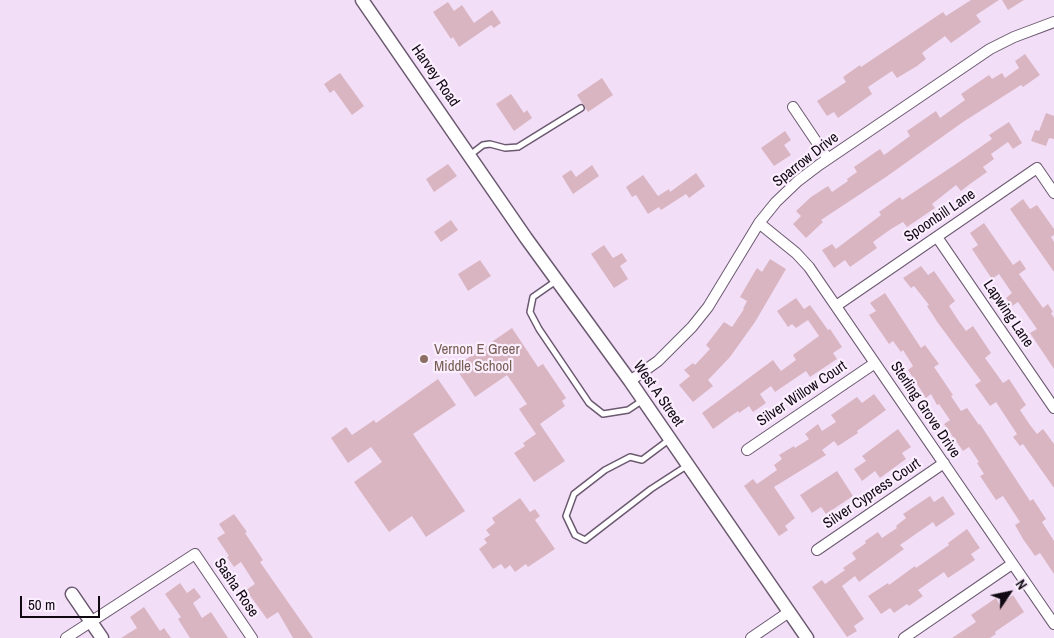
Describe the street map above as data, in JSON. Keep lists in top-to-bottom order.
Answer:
{
  "streets": {
    "street": [
      "Harvey Road",
      "Sparrow Drive",
      "Spoonbill Lane",
      "Lapwing Lane",
      "West A Street",
      "Silver Willow Court",
      "Sterling Grove Drive",
      "Silver Cypress Court",
      "Sasha Rose"
    ]
  },
  "crossings": [
    ["Harvey Road", "West A Street"],
    ["Sparrow Drive", "West A Street"],
    ["Sparrow Drive", "Sterling Grove Drive"],
    ["Spoonbill Lane", "Lapwing Lane"],
    ["Spoonbill Lane", "Sterling Grove Drive"],
    ["Silver Willow Court", "Sterling Grove Drive"],
    ["Sterling Grove Drive", "Silver Cypress Court"]
  ],
  "places": ["Vernon E Greer Middle School"],
  "scale_bar": "50 m",
  "north": "top right"
}
